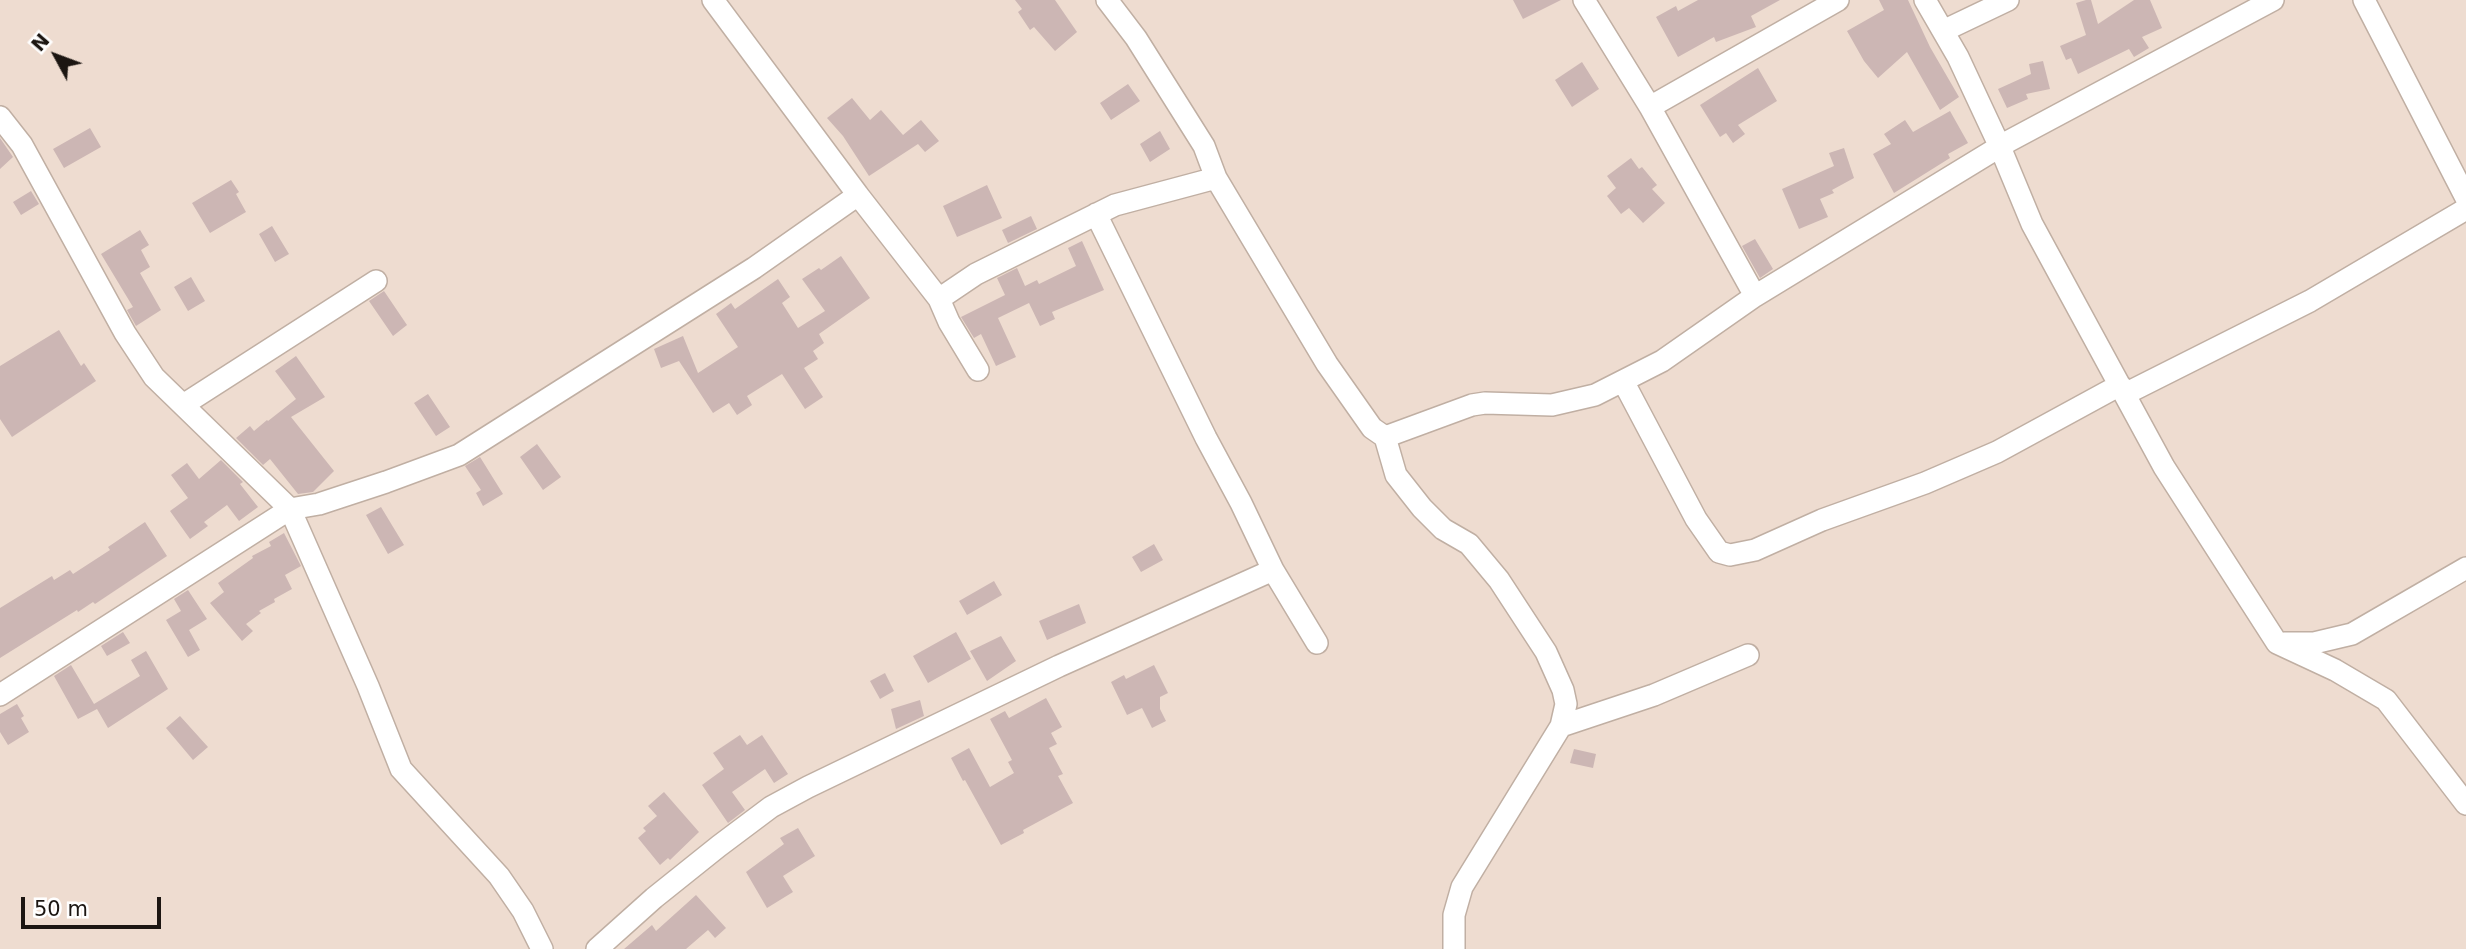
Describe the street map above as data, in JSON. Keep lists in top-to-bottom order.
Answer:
{
  "scale_bar": "50 m",
  "north": "top left"
}
